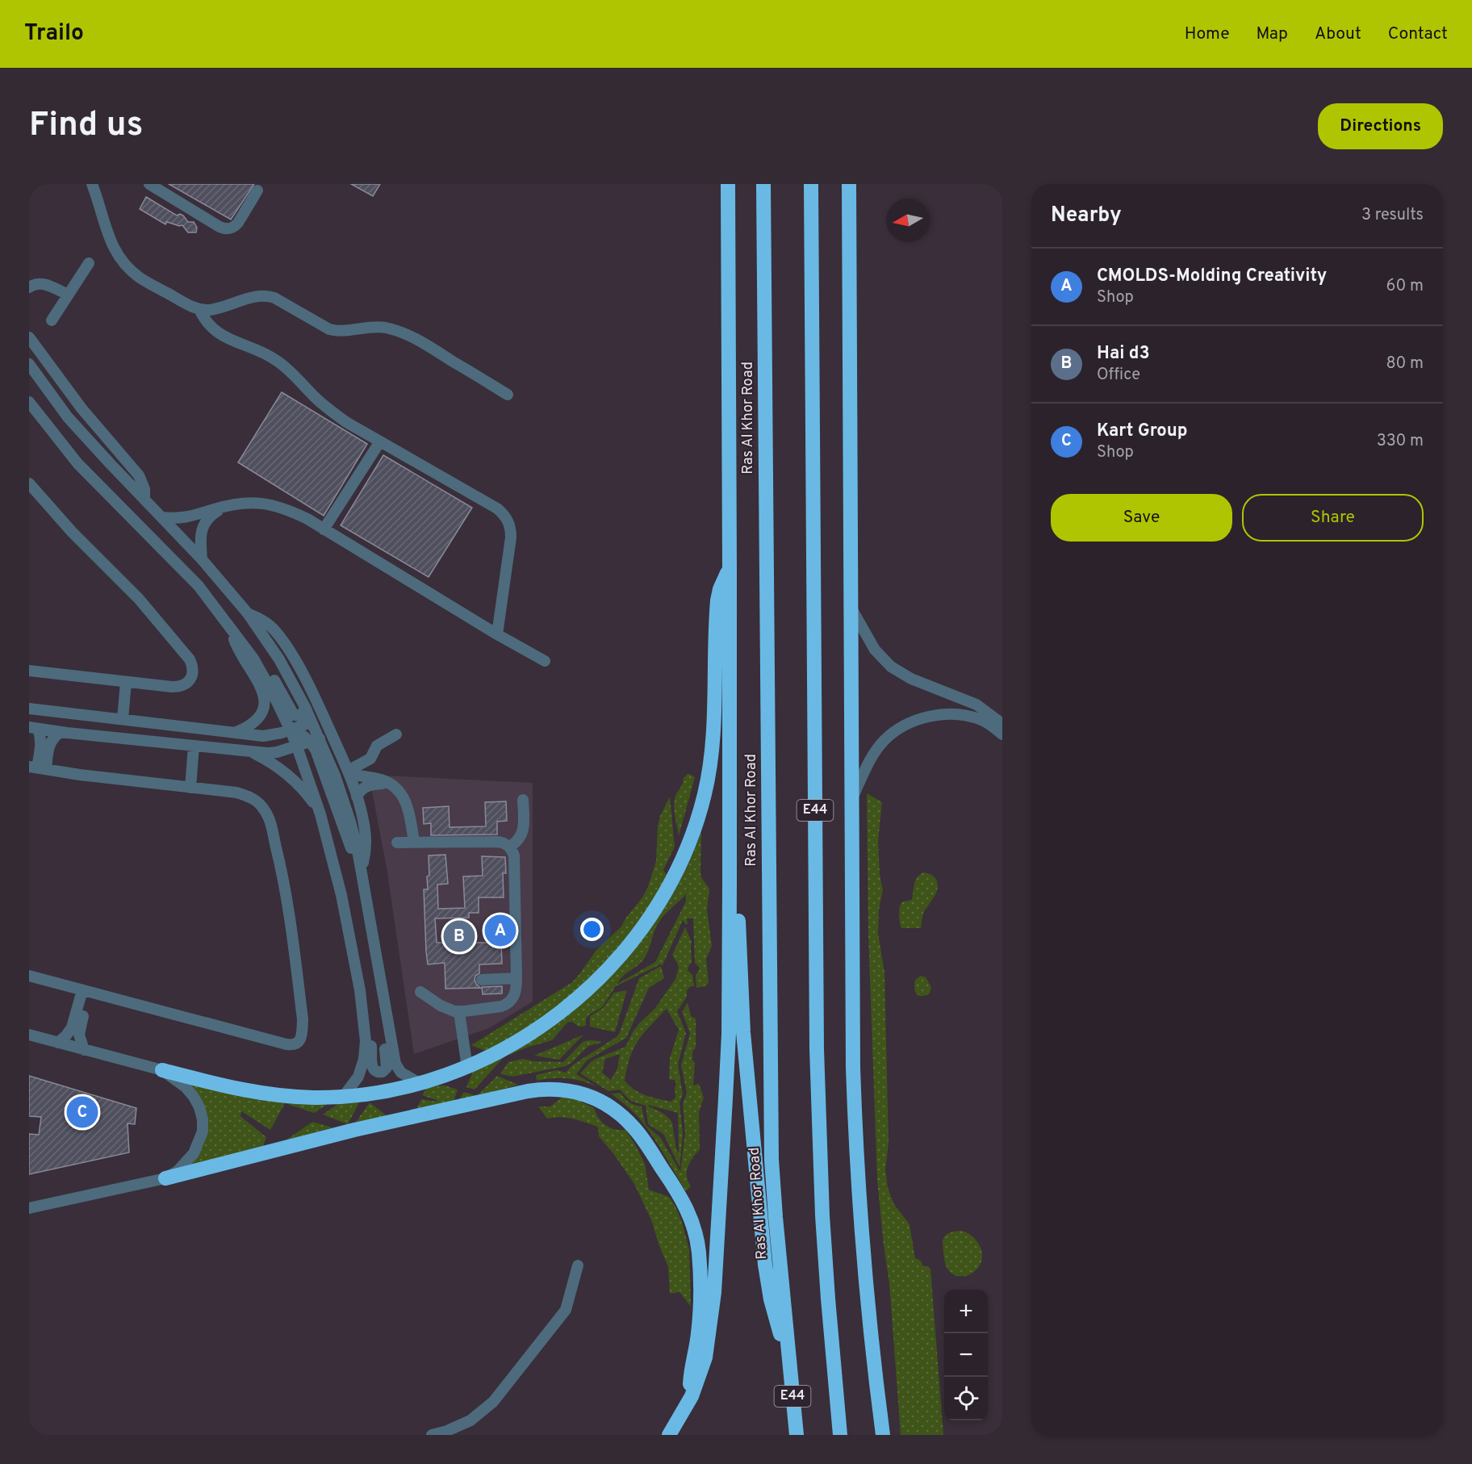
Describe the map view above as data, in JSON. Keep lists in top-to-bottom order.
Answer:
{
  "streets": {
    "highway": ["Ras Al Khor Road", "E44"]
  },
  "north": "left",
  "page": {
    "header": "Trailo",
    "nav": [
      "Home",
      "Map",
      "About",
      "Contact"
    ],
    "buttons": [
      "Directions",
      ["Save", "Share"]
    ],
    "title": "Find us",
    "heading": ["Nearby", "3 results"],
    "list": [
      {
        "mark": "A",
        "name": "CMOLDS-Molding Creativity",
        "note": "Shop",
        "value": "60 m"
      },
      {
        "mark": "B",
        "name": "Hai d3",
        "note": "Office",
        "value": "80 m"
      },
      {
        "mark": "C",
        "name": "Kart Group",
        "note": "Shop",
        "value": "330 m"
      }
    ],
    "pins": ["A", "B", "C"],
    "map_buttons": ["+", "−"]
  }
}
